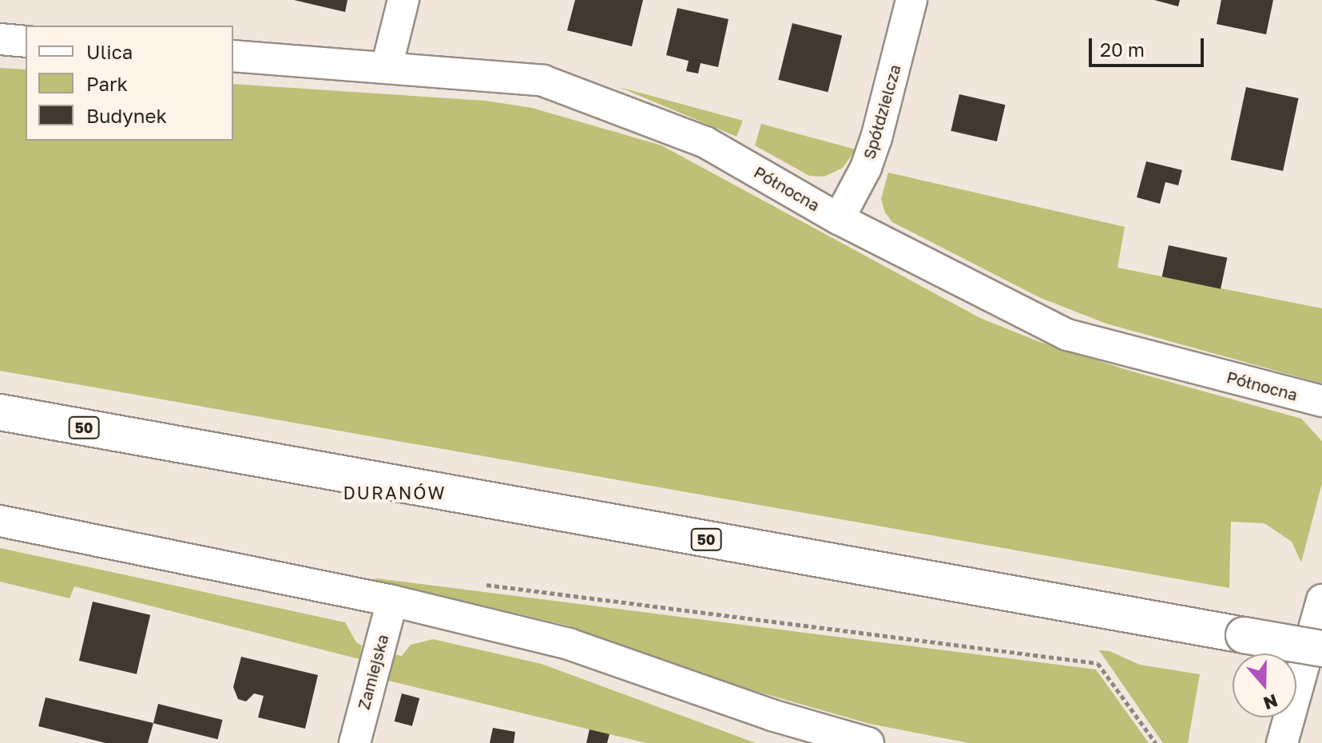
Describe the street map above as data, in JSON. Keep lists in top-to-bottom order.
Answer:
{
  "streets": {
    "main road": ["50"],
    "street": ["Spółdzielcza", "Północna", "Zamiejska"]
  },
  "crossings": [
    ["Spółdzielcza", "Północna"]
  ],
  "districts": ["DURANÓW"],
  "legend": ["Ulica", "Park", "Budynek"],
  "scale_bar": "20 m",
  "north": "bottom"
}
